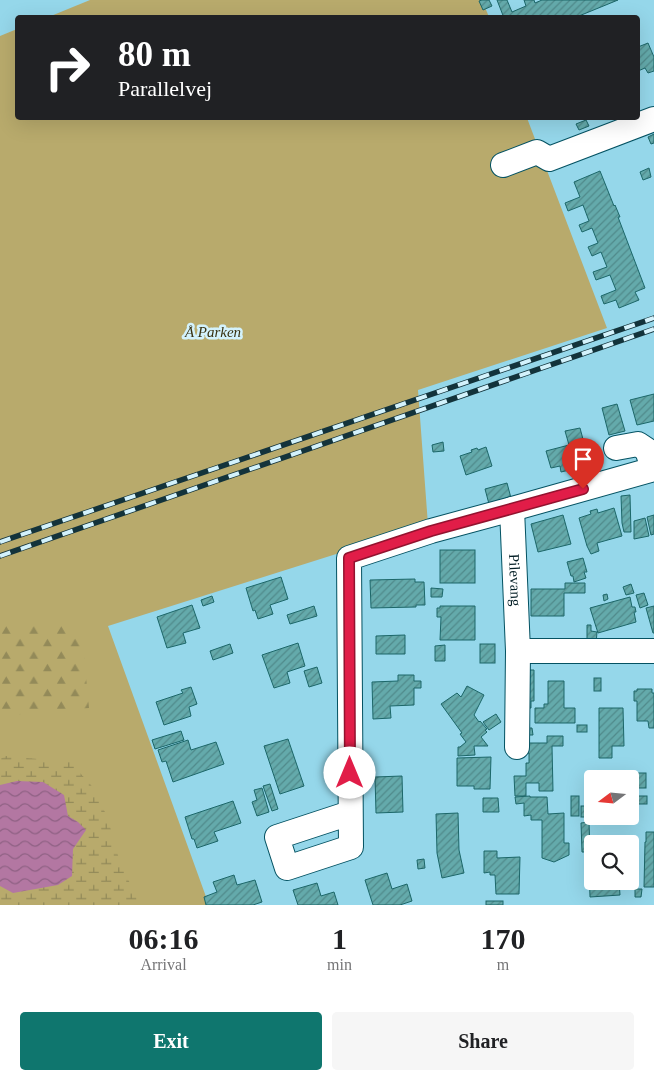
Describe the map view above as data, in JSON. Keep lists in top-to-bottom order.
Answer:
{
  "streets": {
    "street": ["Pilevang"]
  },
  "parks": ["Å Parken"],
  "north": "left",
  "page": {
    "turn": ["80 m", "Parallelvej"],
    "eta": [
      "06:16",
      "Arrival",
      "1",
      "min",
      "170",
      "m"
    ],
    "buttons": ["Exit", "Share"]
  }
}
